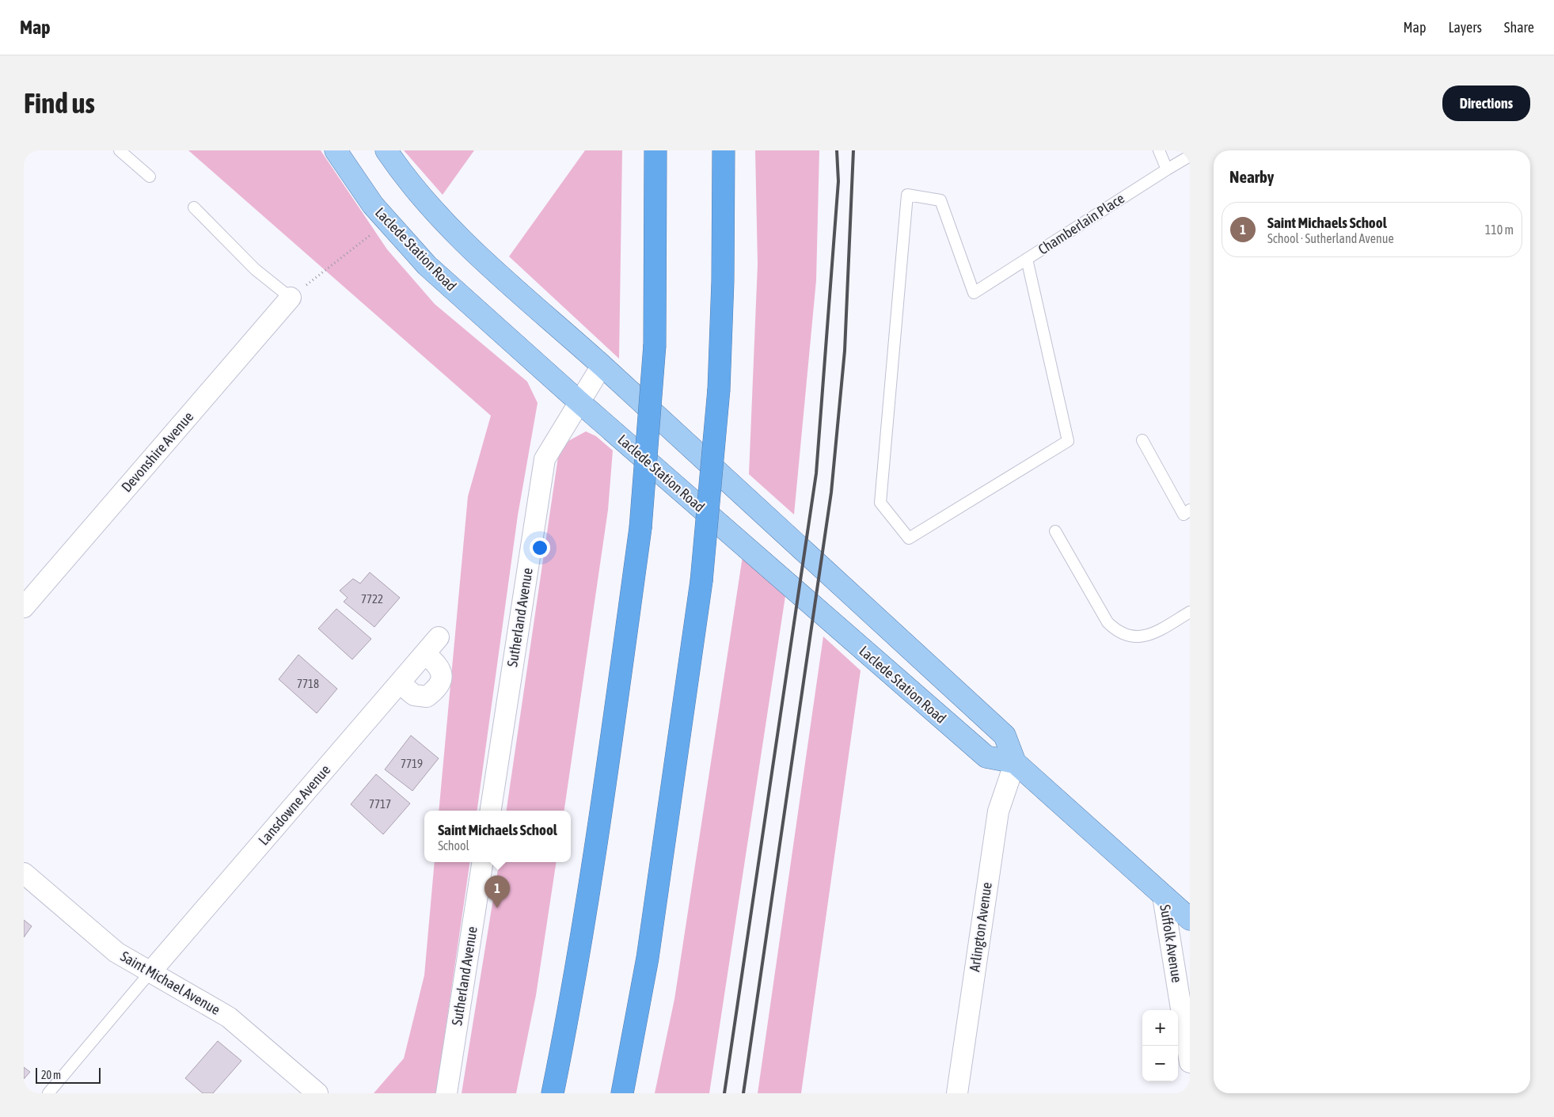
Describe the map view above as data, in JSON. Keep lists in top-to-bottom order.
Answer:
{
  "streets": {
    "main road": ["Laclede Station Road"],
    "street": [
      "Devonshire Avenue",
      "Sutherland Avenue",
      "Lansdowne Avenue",
      "Arlington Avenue",
      "Suffolk Avenue",
      "Saint Michael Avenue"
    ],
    "lane": ["Chamberlain Place"]
  },
  "crossings": [
    ["Laclede Station Road", "Sutherland Avenue"],
    ["Laclede Station Road", "Arlington Avenue"],
    ["Lansdowne Avenue", "Saint Michael Avenue"]
  ],
  "house_numbers": [
    "7722",
    "7718",
    "7719",
    "7717"
  ],
  "scale_bar": "20 m",
  "page": {
    "header": "Map",
    "nav": ["Map", "Layers", "Share"],
    "buttons": "Directions",
    "title": "Find us",
    "heading": "Nearby",
    "list": [
      {
        "mark": "1",
        "name": "Saint Michaels School",
        "note": "School · Sutherland Avenue",
        "value": "110 m"
      }
    ],
    "popup": ["Saint Michaels School", "School"],
    "pins": "1",
    "map_buttons": ["+", "−"],
    "scale": "20 m"
  }
}
